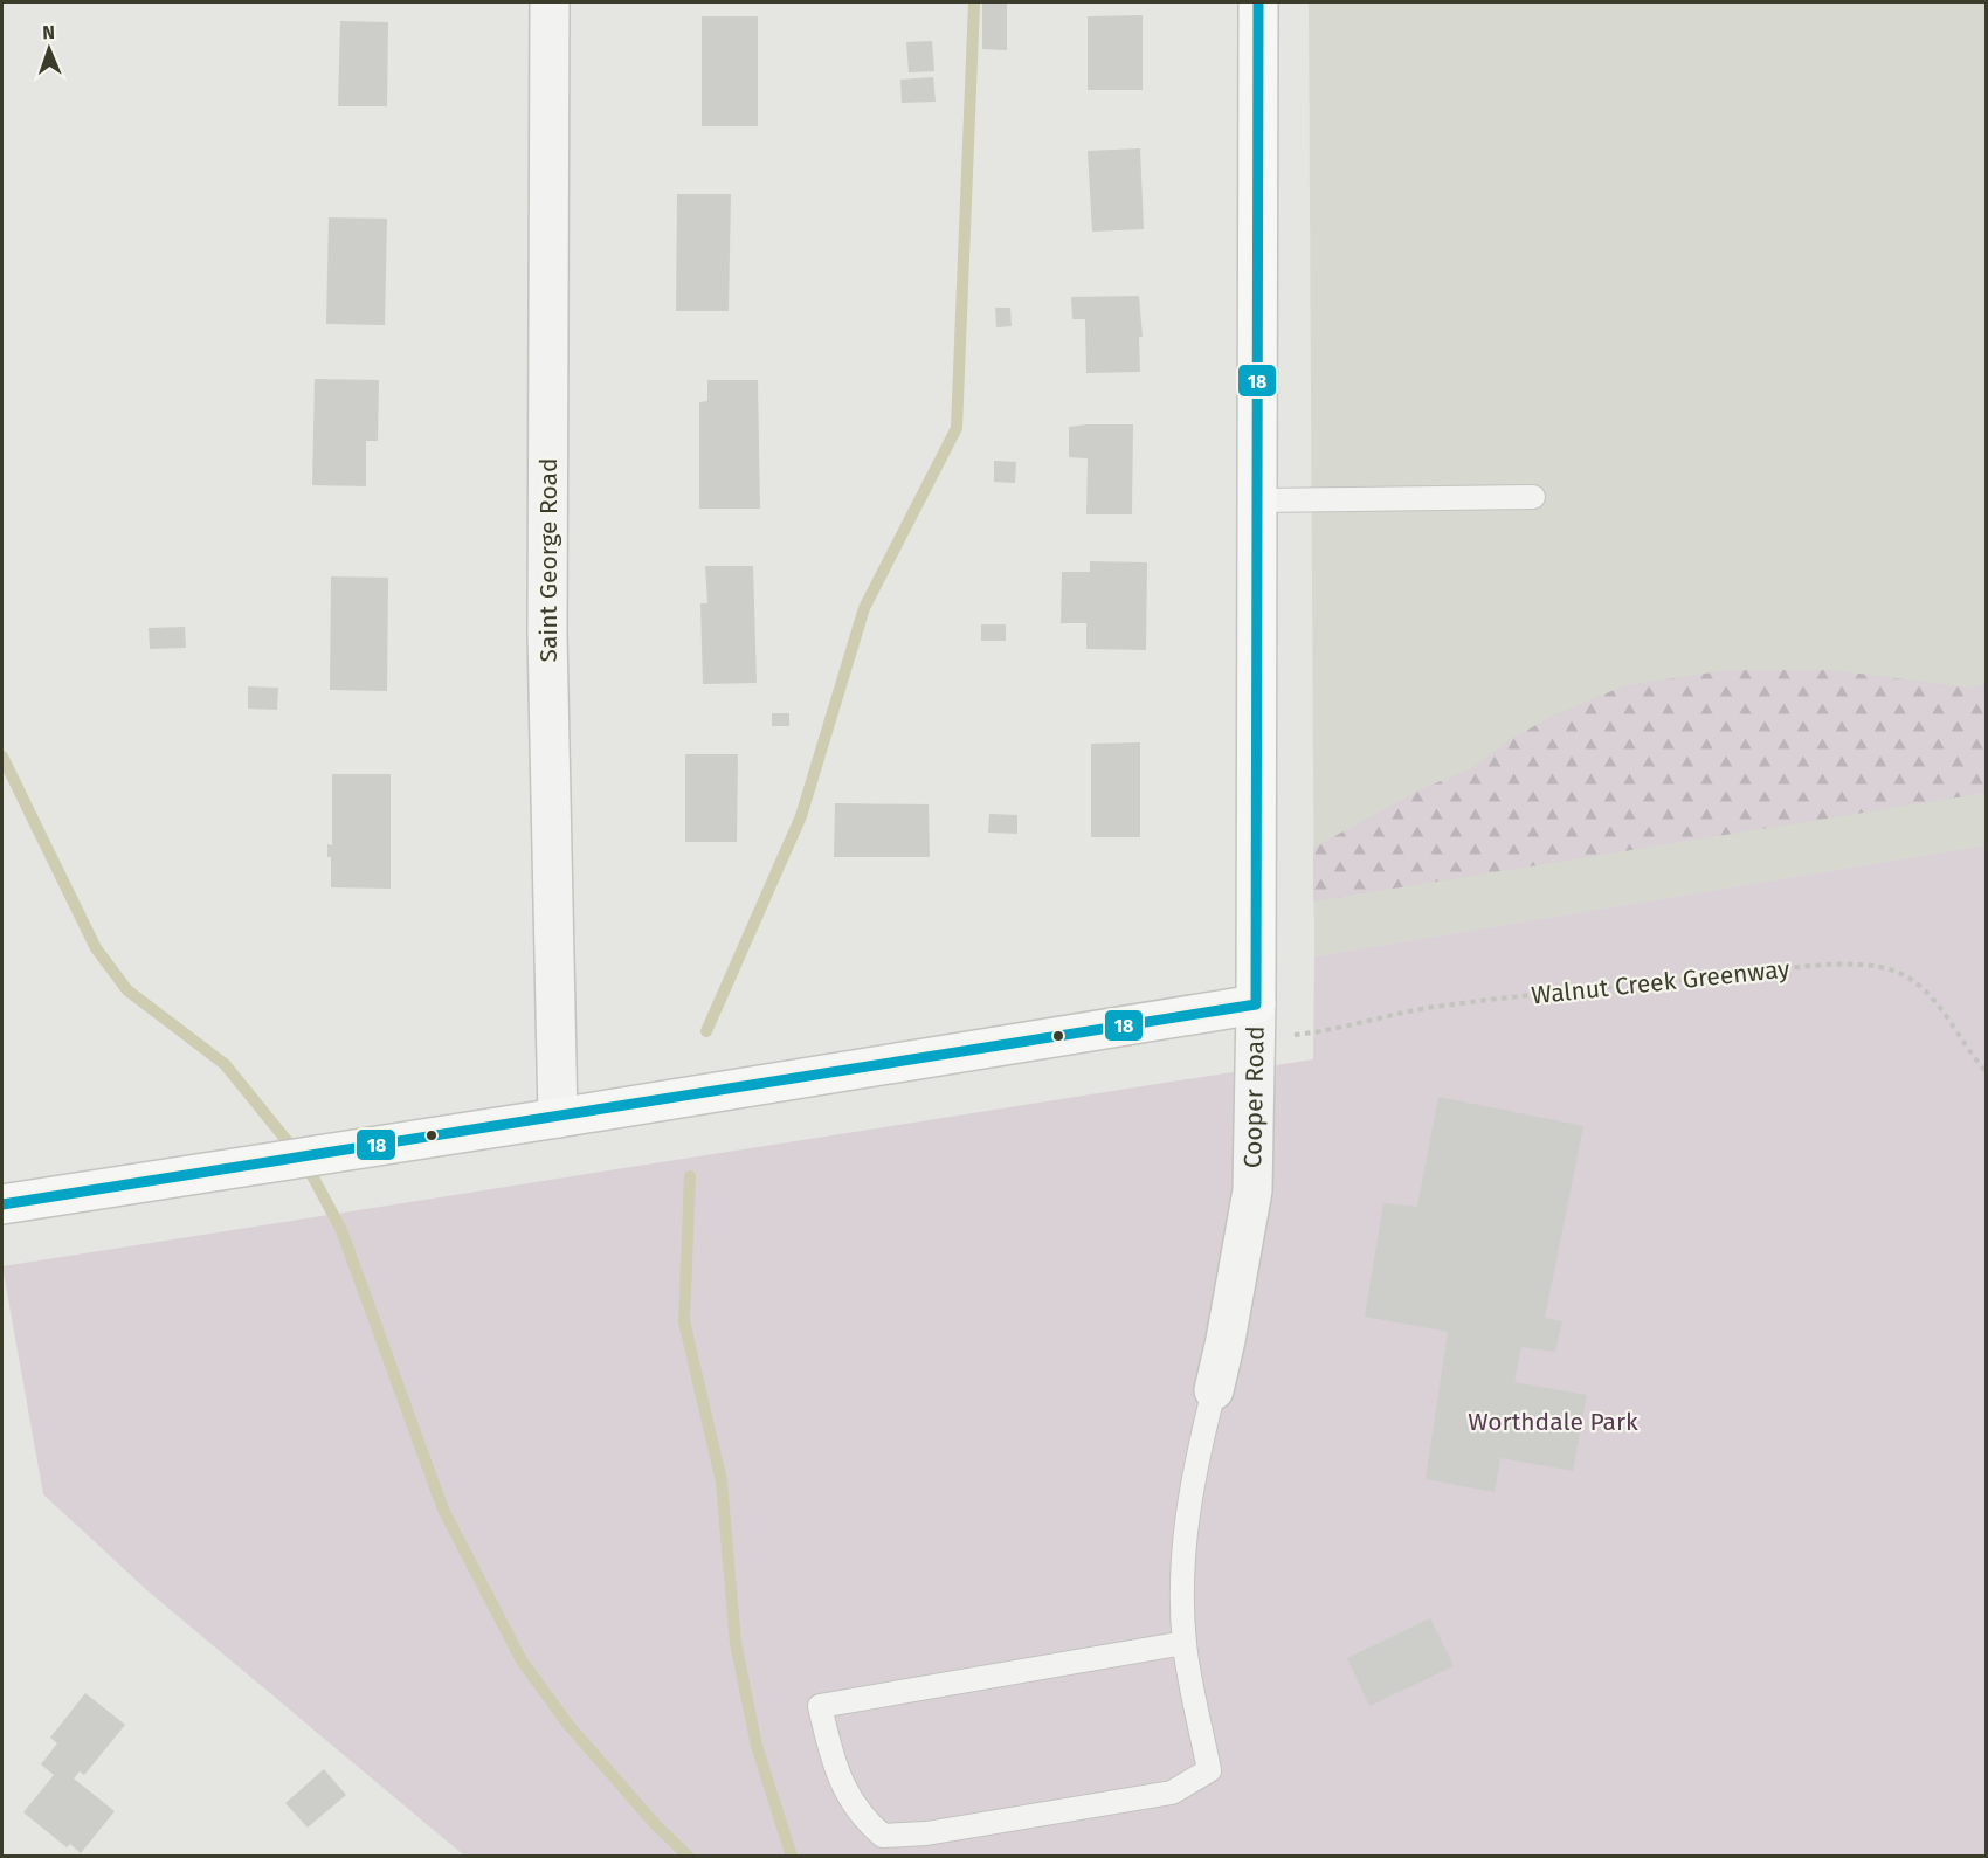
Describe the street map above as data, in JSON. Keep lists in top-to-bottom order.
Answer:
{
  "streets": {
    "street": ["Saint George Road", "Cooper Road"],
    "path": ["Walnut Creek Greenway"]
  },
  "parks": ["Worthdale Park"],
  "lines": ["transit line 18"],
  "north": "top"
}
